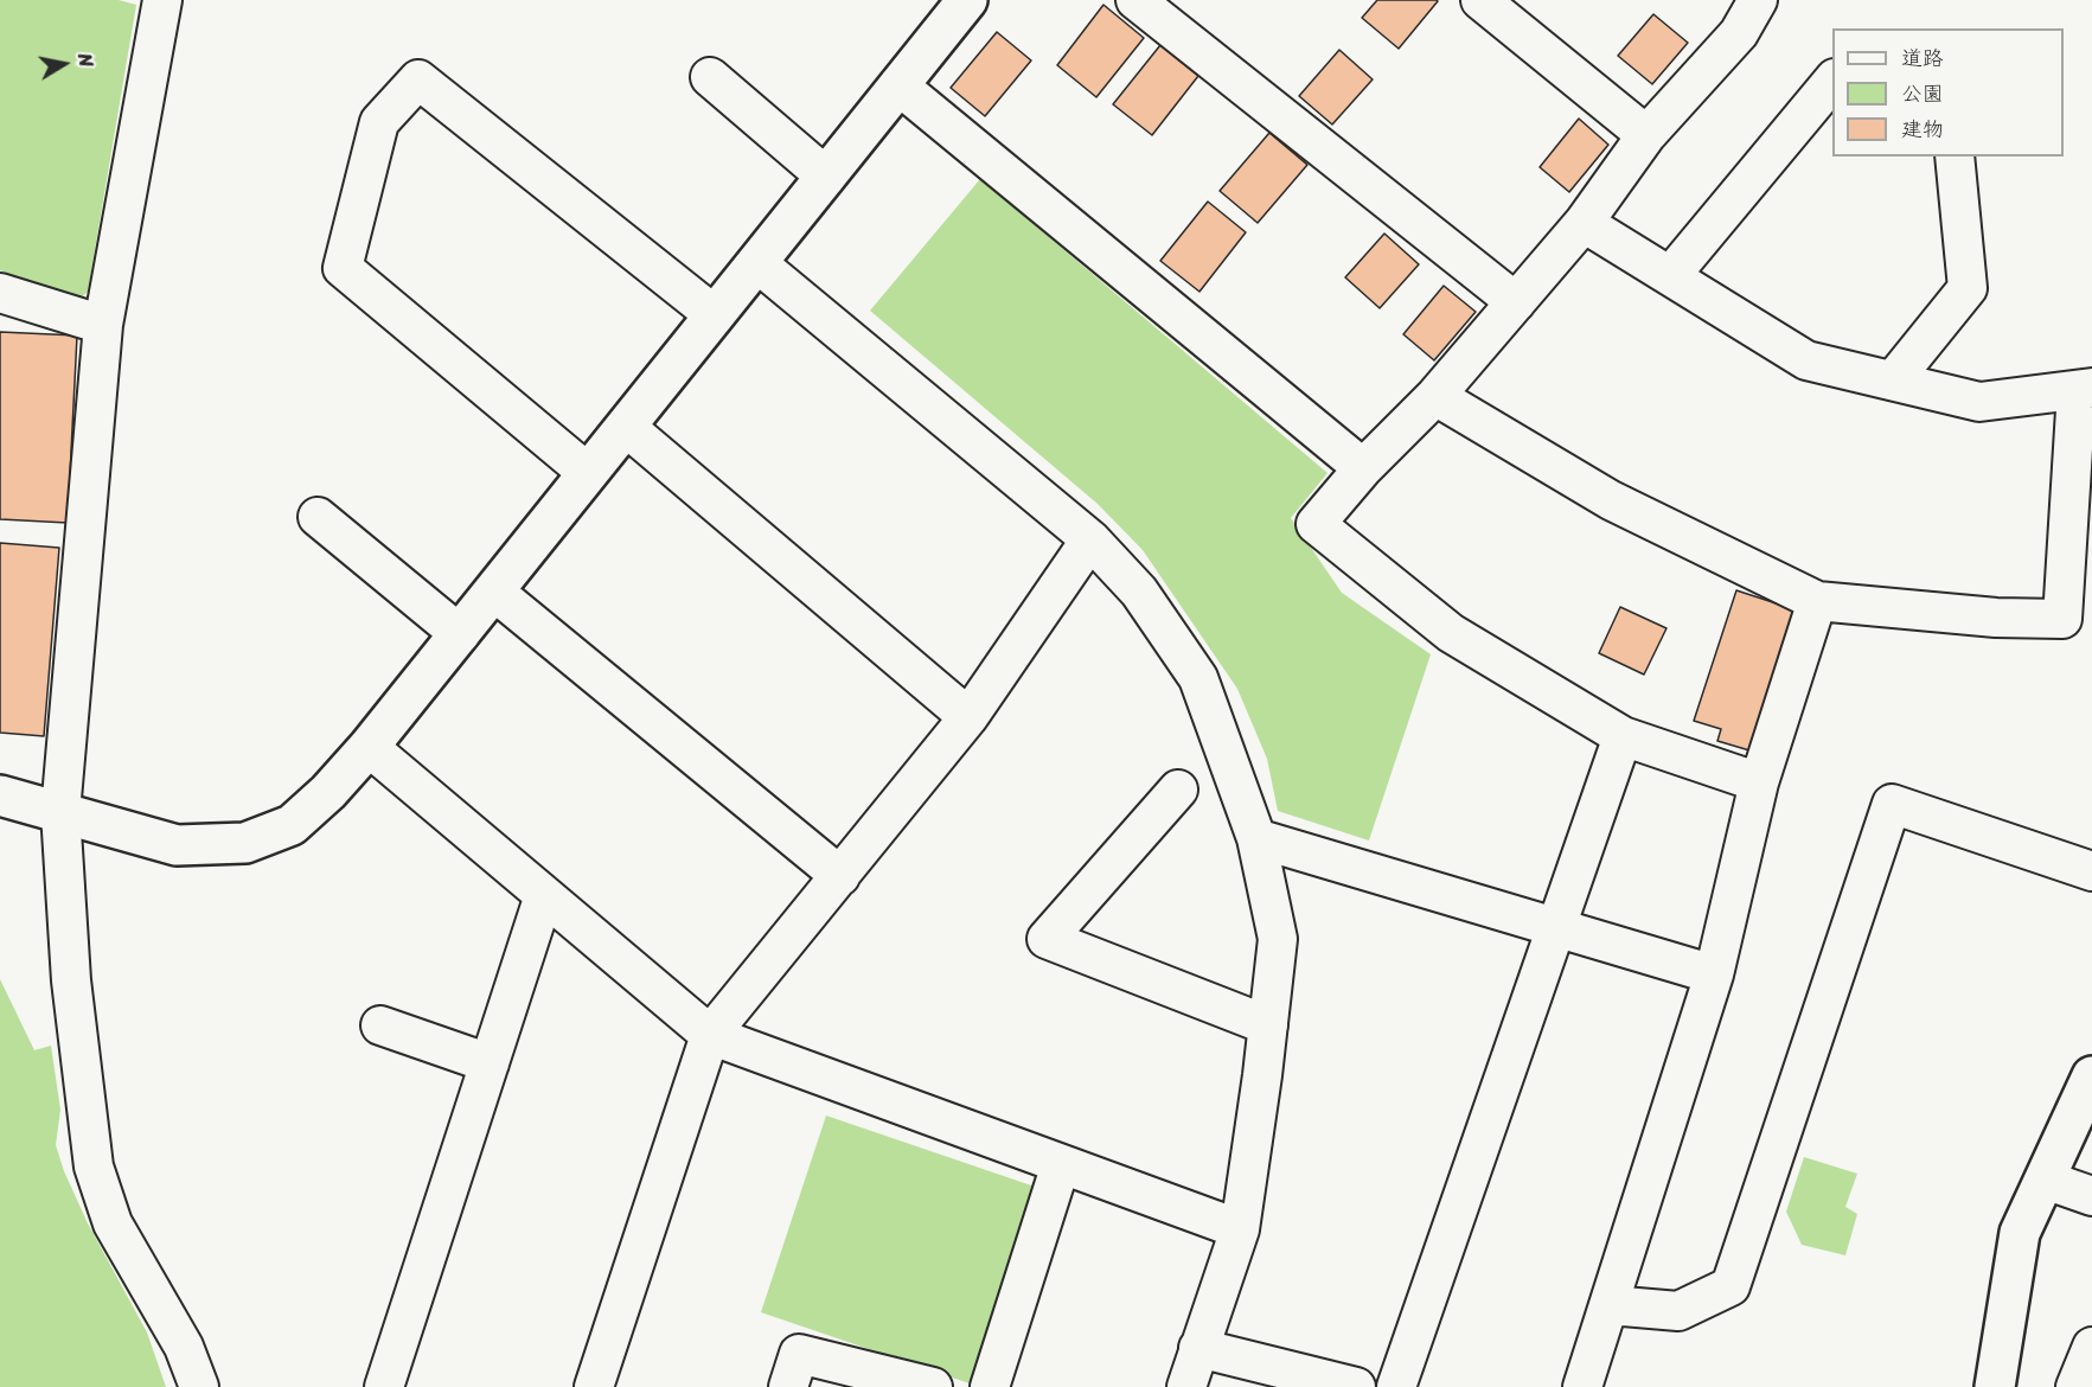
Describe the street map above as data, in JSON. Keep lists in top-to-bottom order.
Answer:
{
  "legend": ["道路", "公園", "建物"],
  "north": "right"
}
